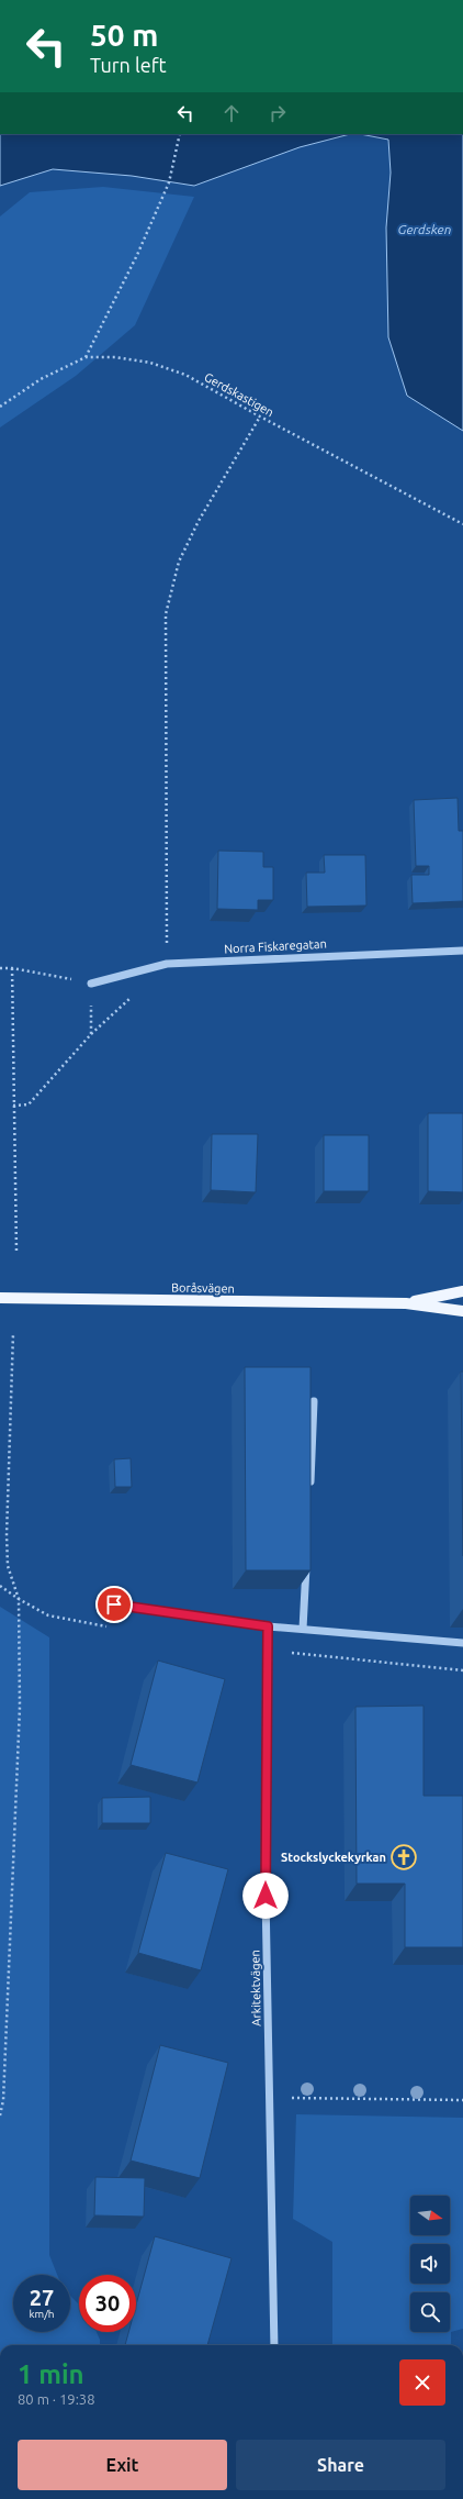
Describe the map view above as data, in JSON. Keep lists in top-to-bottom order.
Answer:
{
  "streets": {
    "main road": ["Boråsvägen"],
    "street": ["Norra Fiskaregatan", "Arkitektvägen"],
    "path": ["Gerdskastigen"]
  },
  "water": ["Gerdsken"],
  "places": {
    "church": ["Stockslyckekyrkan"]
  },
  "north": "right",
  "page": {
    "turn": ["50 m", "Turn left"],
    "speed": "27 km/h",
    "limit": "30",
    "heading": ["1 min", "80 m · 19:38"],
    "buttons": ["Exit", "Share"]
  }
}
